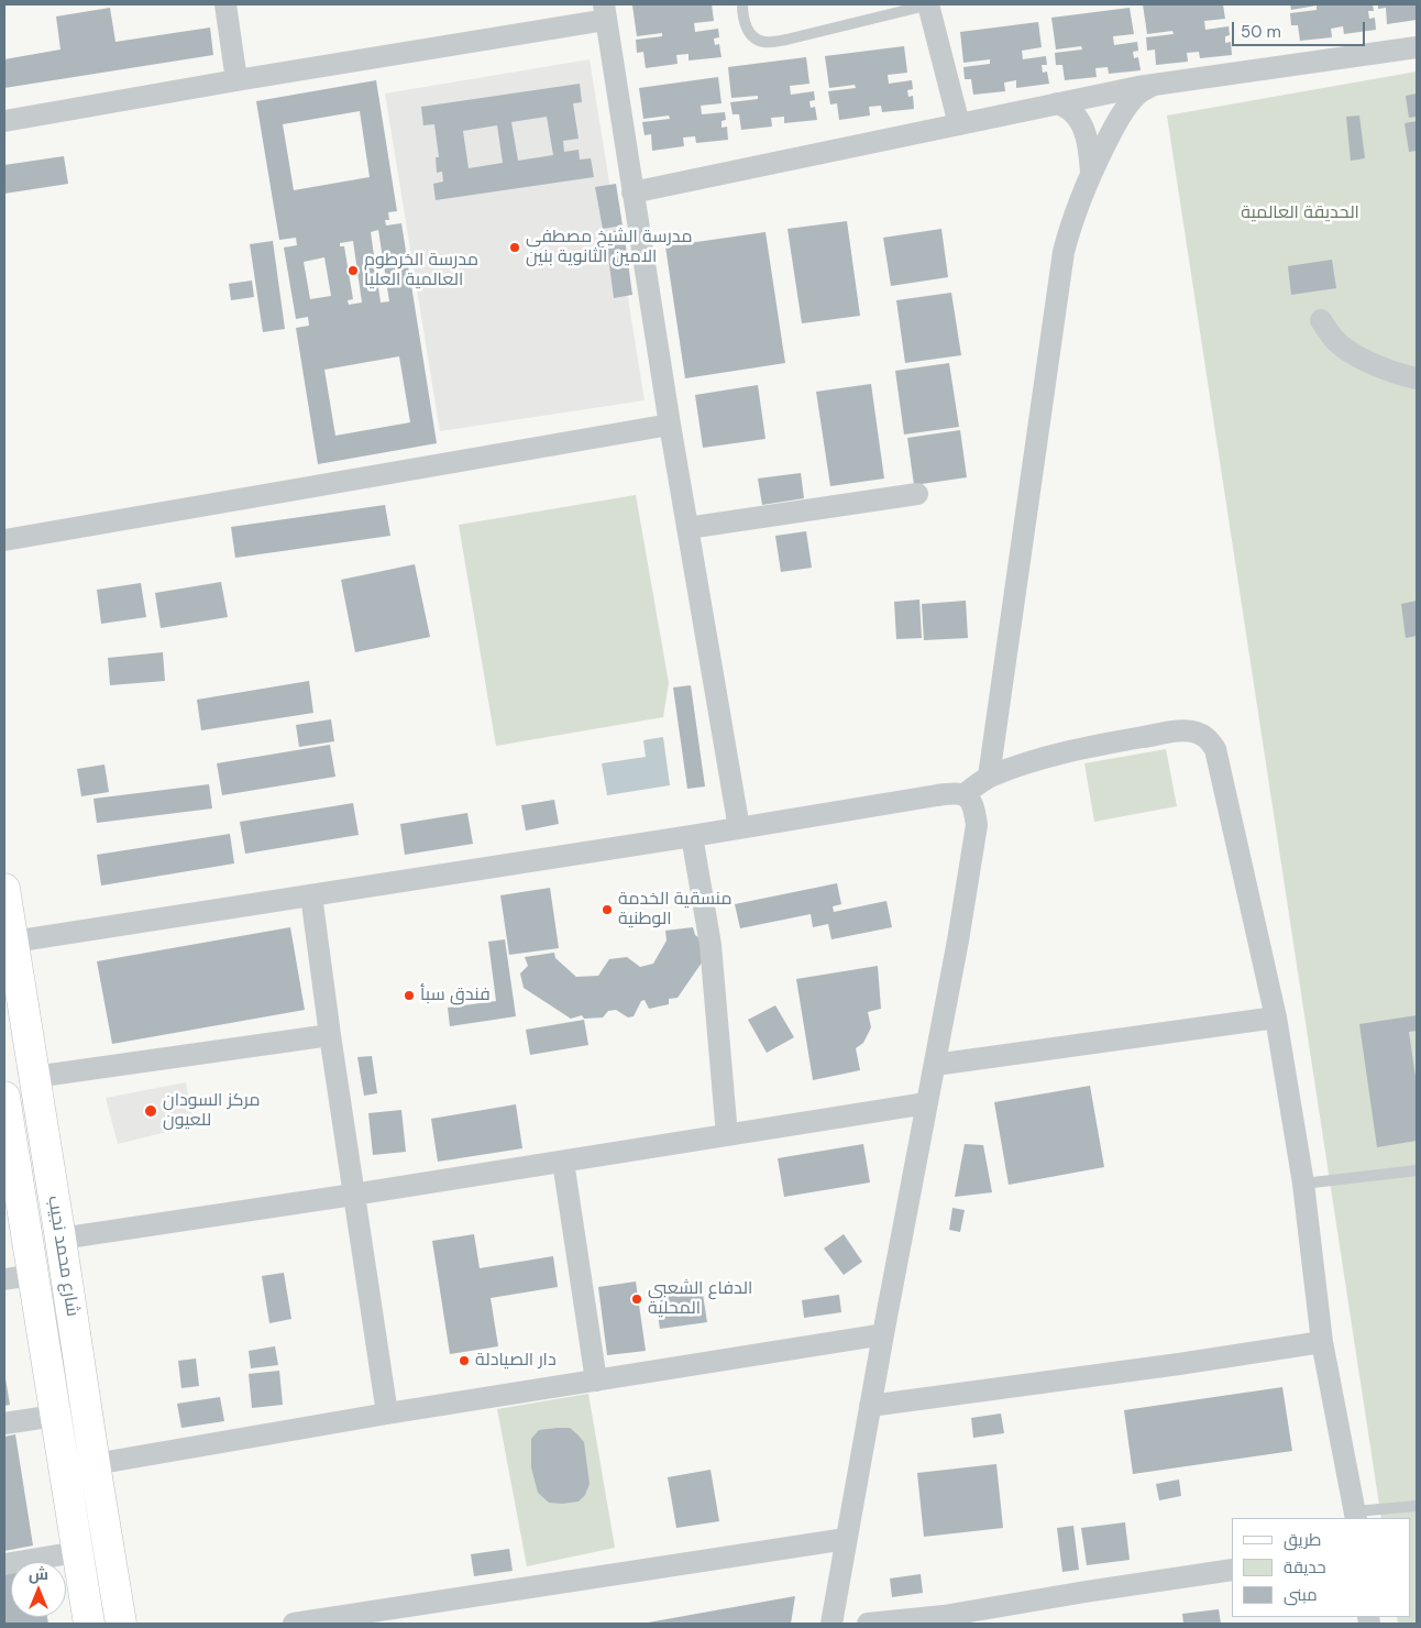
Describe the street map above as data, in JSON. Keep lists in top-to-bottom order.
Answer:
{
  "streets": {
    "main road": ["شارع محمد نجيب"]
  },
  "parks": ["الحديقة العالمية"],
  "places": [
    "مدرسة الشيخ مصطفى الامين الثانوية بنين",
    "مدرسة الخرطوم العالمية العليا",
    "منسقية الخدمة الوطنية",
    "فندق سبأ",
    "مركز السودان للعيون",
    "الدفاع الشعبي المحلية",
    "دار الصيادلة"
  ],
  "legend": ["طريق", "حديقة", "مبنى"],
  "scale_bar": "50 m",
  "north": "top"
}
